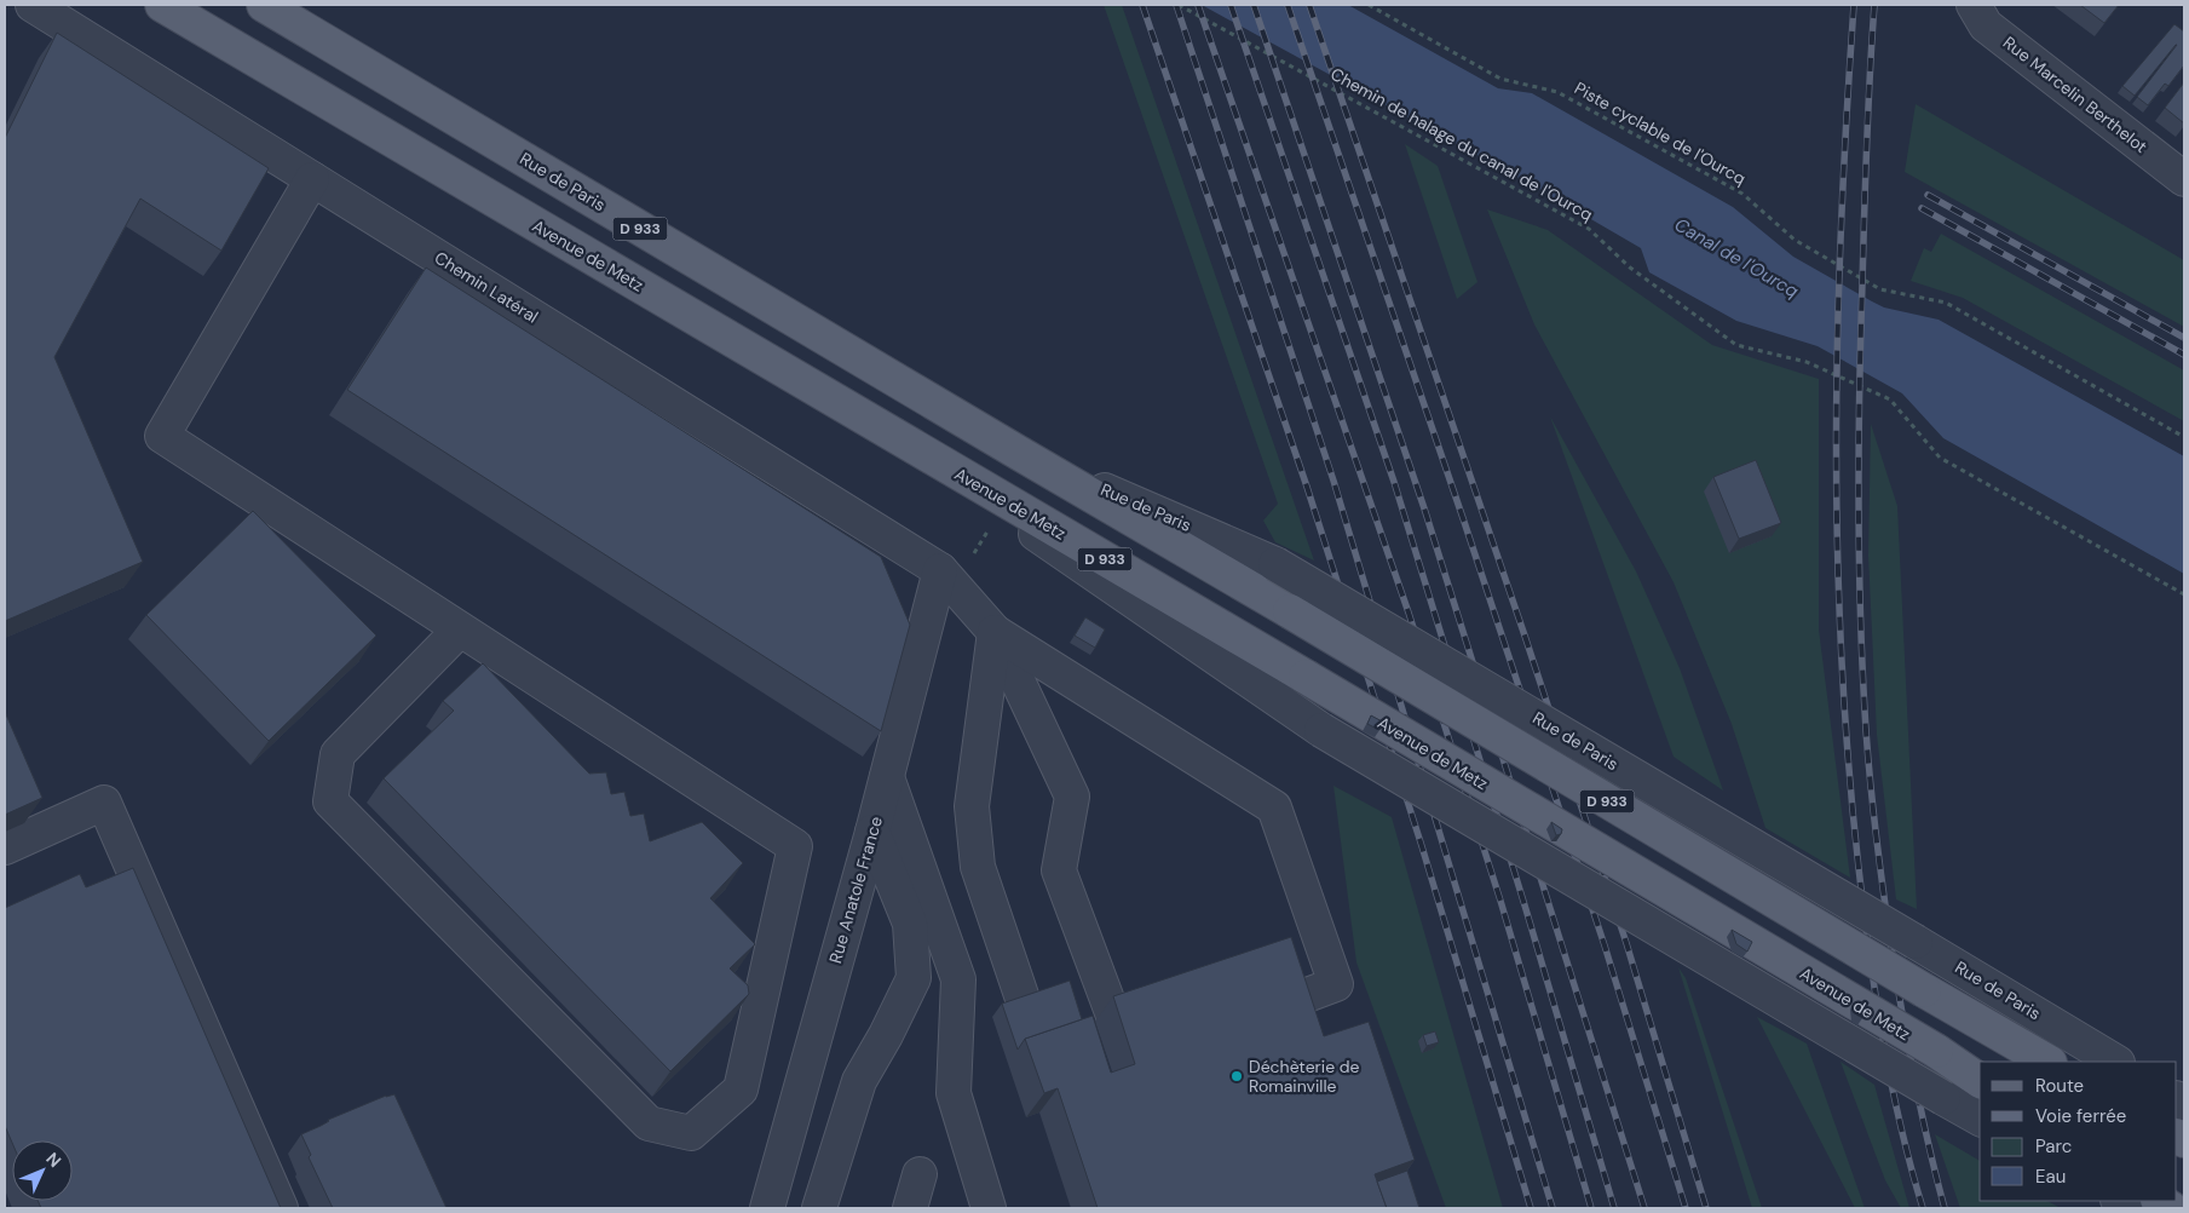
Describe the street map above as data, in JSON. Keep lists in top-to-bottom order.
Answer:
{
  "streets": {
    "main road": ["Rue de Paris", "D 933", "Avenue de Metz"],
    "street": ["Rue Marcelin Berthelot", "Chemin Latéral", "Rue Anatole France"],
    "path": ["Piste cyclable de l'Ourcq", "Chemin de halage du canal de l'Ourcq"]
  },
  "crossings": [
    ["Chemin Latéral", "Rue Anatole France"]
  ],
  "water": ["Canal de l'Ourcq"],
  "places": ["Déchèterie de Romainville"],
  "legend": [
    "Route",
    "Voie ferrée",
    "Parc",
    "Eau"
  ],
  "north": "top right"
}
